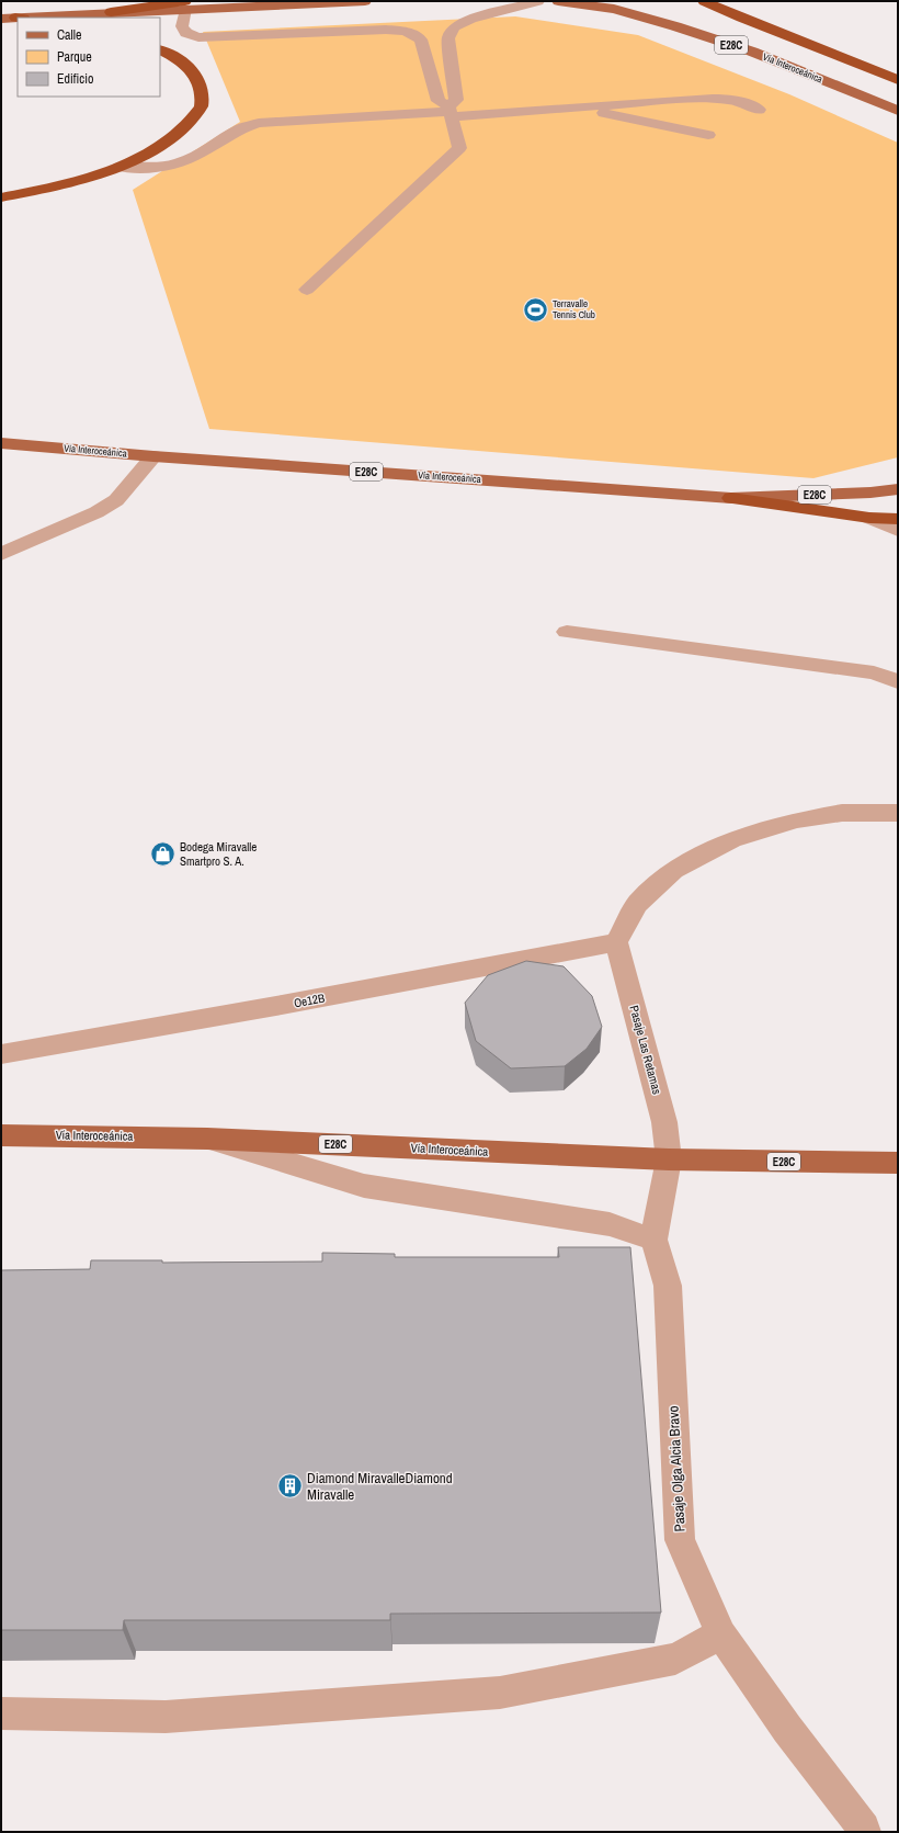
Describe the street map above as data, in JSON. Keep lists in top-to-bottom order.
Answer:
{
  "streets": {
    "main road": ["E28C", "Vía Interoceánica"],
    "street": ["Oe12B", "Pasaje Las Retamas", "Pasaje Olga Alcia Bravo"]
  },
  "crossings": [
    ["Vía Interoceánica", "Pasaje Las Retamas"],
    ["Vía Interoceánica", "Pasaje Olga Alcia Bravo"],
    ["Oe12B", "Pasaje Las Retamas"],
    ["Pasaje Las Retamas", "Pasaje Olga Alcia Bravo"]
  ],
  "places": {
    "sports": ["Terravalle Tennis Club"],
    "shop": ["Bodega Miravalle Smartpro S. A."],
    "building": ["Diamond MiravalleDiamond Miravalle"]
  },
  "legend": ["Calle", "Parque", "Edificio"]
}
